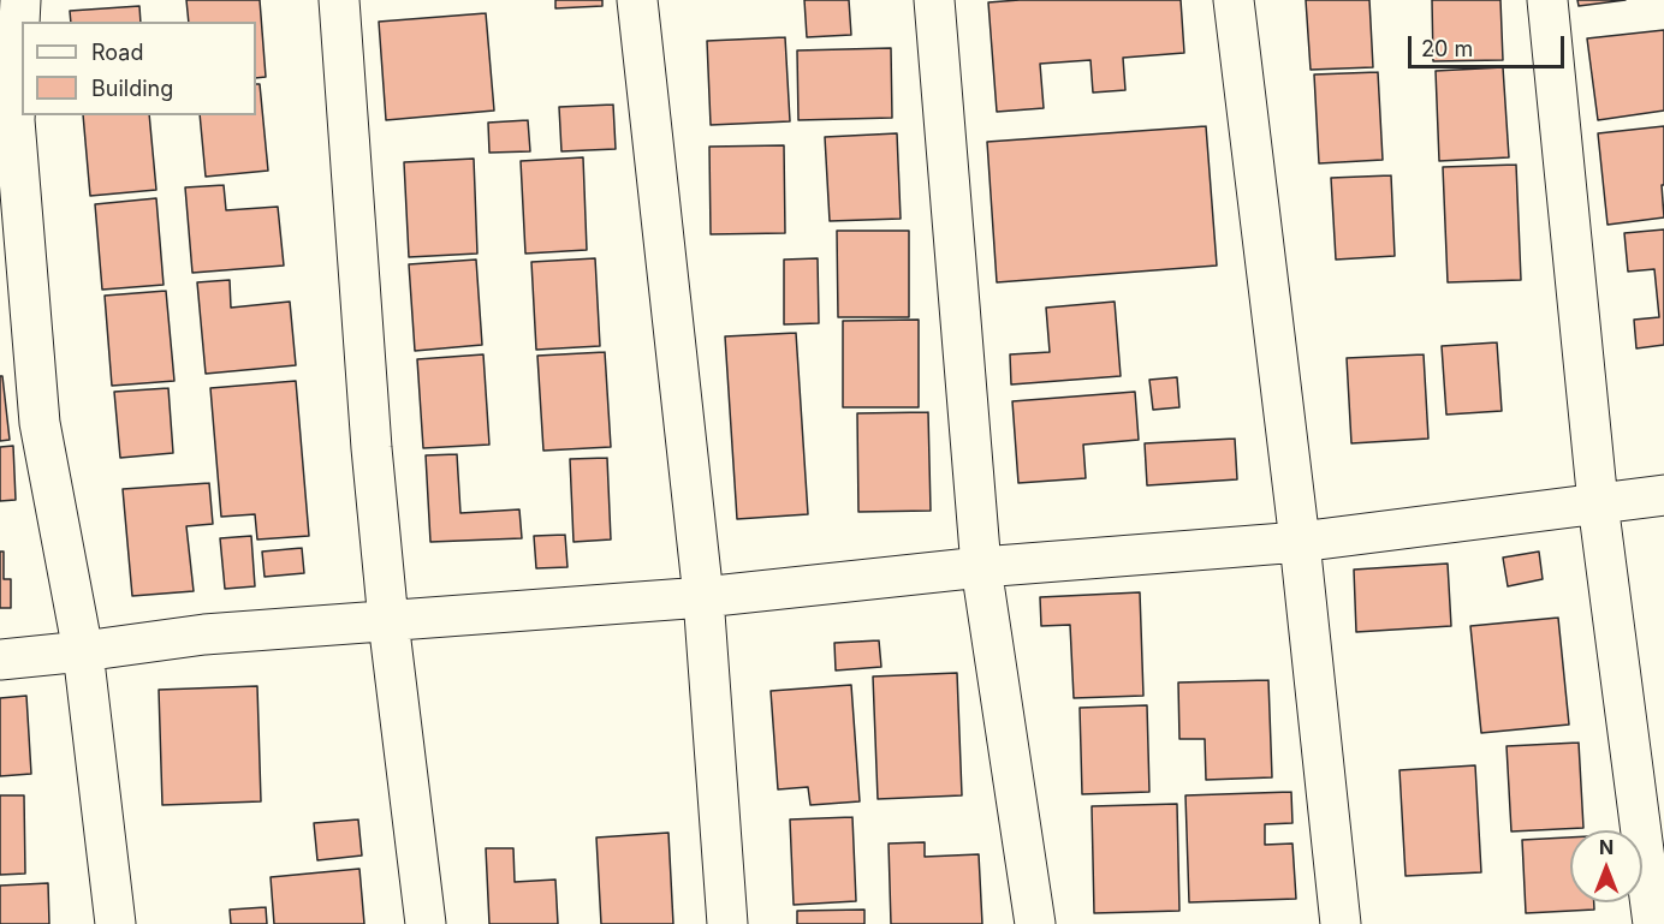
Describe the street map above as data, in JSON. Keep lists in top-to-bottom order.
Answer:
{
  "legend": ["Road", "Building"],
  "scale_bar": "20 m",
  "north": "top"
}
